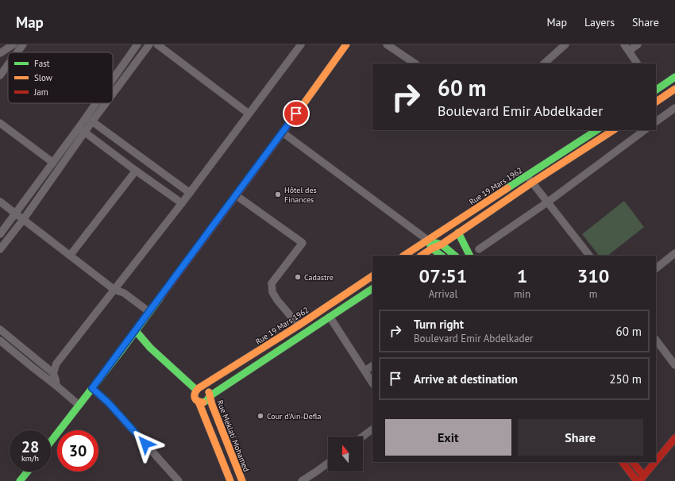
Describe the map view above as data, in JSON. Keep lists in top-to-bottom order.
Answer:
{
  "streets": {
    "street": ["Rue 19 Mars 1962", "Rue Meklati Mohamed"]
  },
  "crossings": [
    ["Rue 19 Mars 1962", "Rue Meklati Mohamed"]
  ],
  "places": ["Hôtel des Finances", "Cadastre", "Cour d'Ain-Defla"],
  "legend": ["Fast", "Slow", "Jam"],
  "north": "top",
  "page": {
    "header": "Map",
    "nav": ["Map", "Layers", "Share"],
    "turn": ["60 m", "Boulevard Emir Abdelkader"],
    "eta": [
      "07:51",
      "Arrival",
      "1",
      "min",
      "310",
      "m"
    ],
    "list": [
      {
        "name": "Turn right",
        "note": "Boulevard Emir Abdelkader",
        "value": "60 m"
      },
      {
        "name": "Arrive at destination",
        "value": "250 m"
      }
    ],
    "buttons": ["Exit", "Share"],
    "speed": "28 km/h",
    "limit": "30"
  }
}
